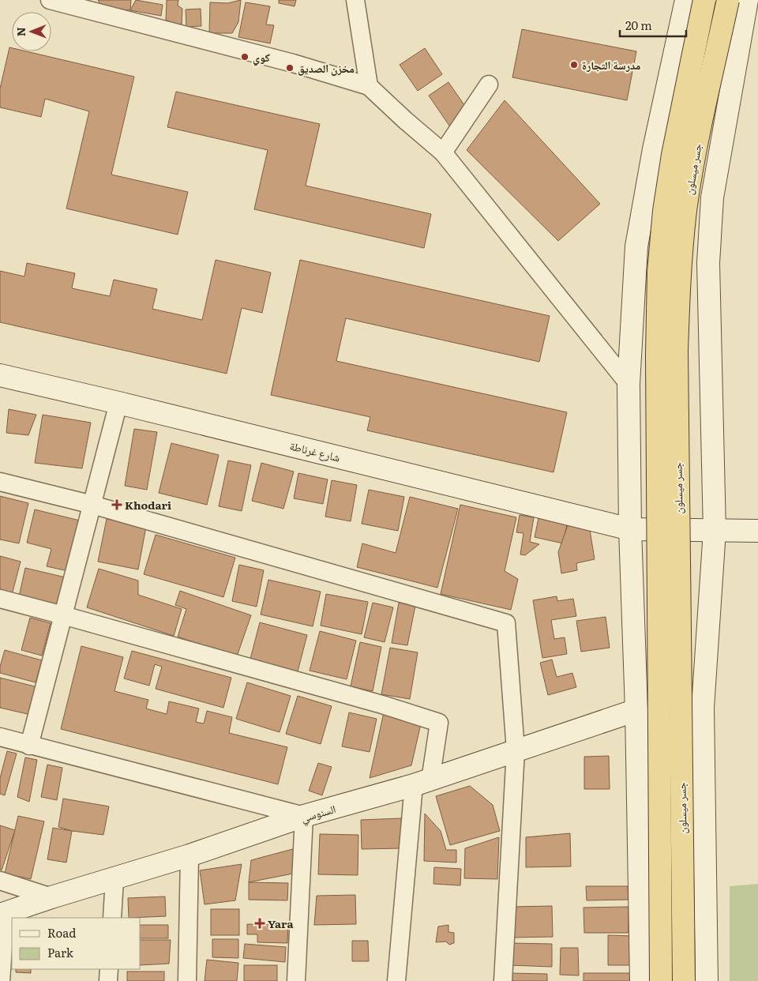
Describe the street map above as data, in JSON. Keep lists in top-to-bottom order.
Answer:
{
  "streets": {
    "main road": ["جسر ميسلون", "شارع غرناطة", "السنوسي"]
  },
  "places": {
    "other": ["كوي", "مدرسة التجارة", "مخزن الصديق"],
    "health": ["Khodari", "Yara"]
  },
  "legend": ["Road", "Park"],
  "scale_bar": "20 m",
  "north": "left"
}
